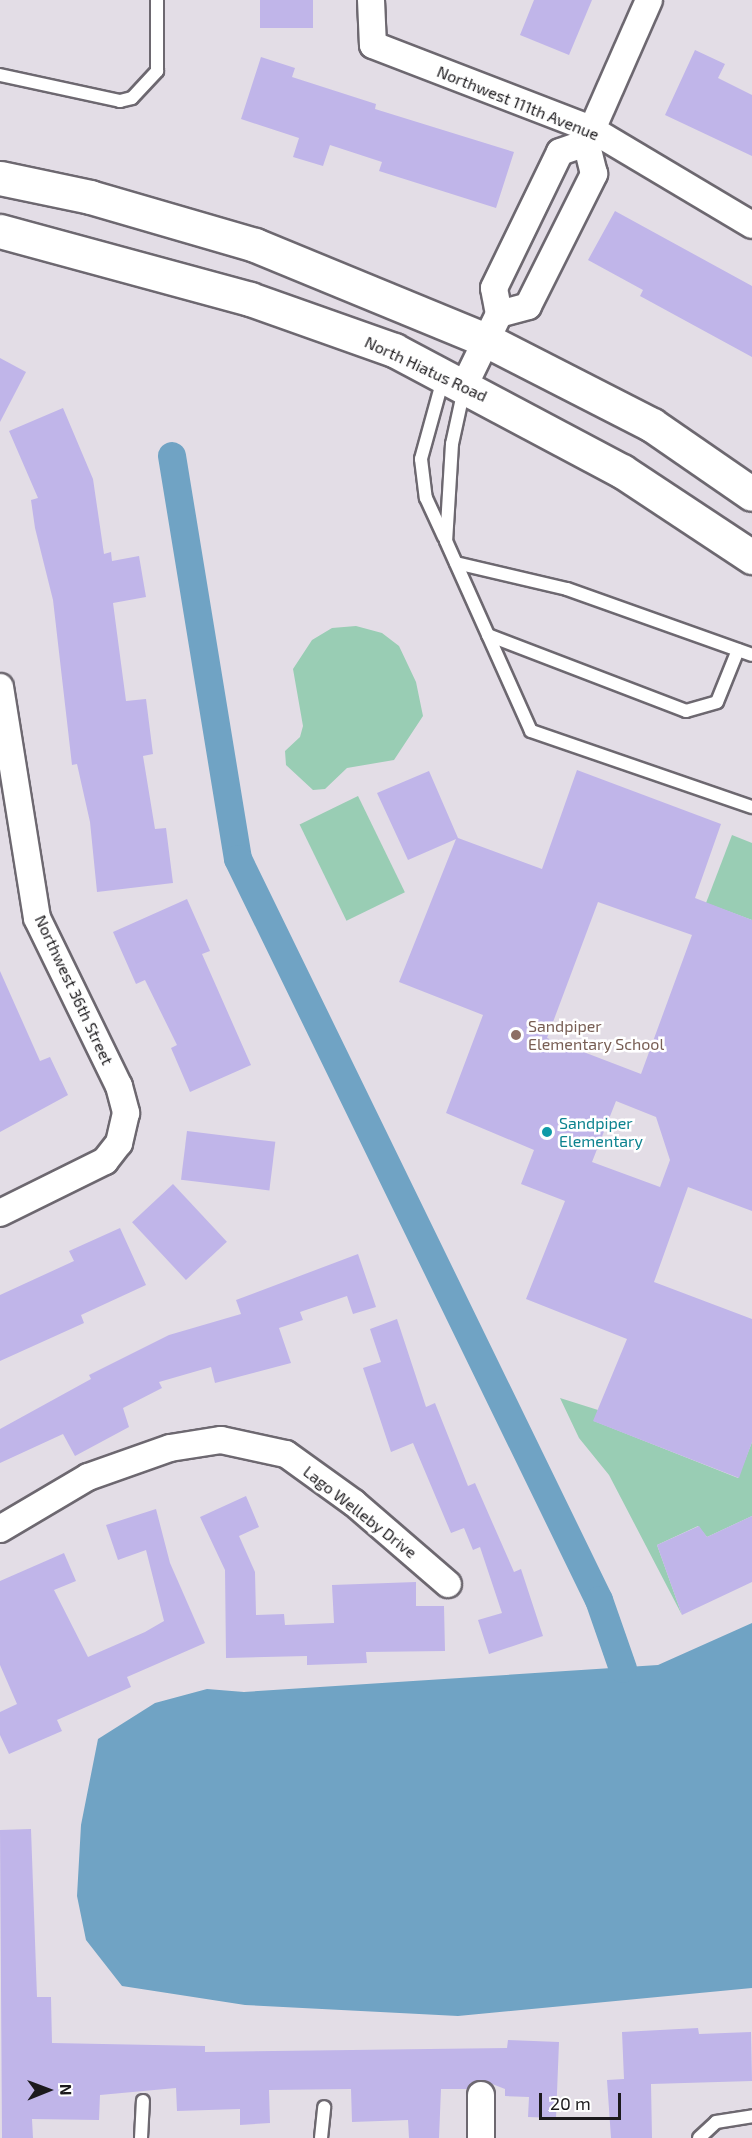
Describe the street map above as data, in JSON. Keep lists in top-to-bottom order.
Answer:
{
  "streets": {
    "main road": ["North Hiatus Road"],
    "street": ["Northwest 111th Avenue", "Northwest 36th Street", "Lago Welleby Drive"]
  },
  "places": ["Sandpiper Elementary School", "Sandpiper Elementary"],
  "scale_bar": "20 m",
  "north": "right"
}
